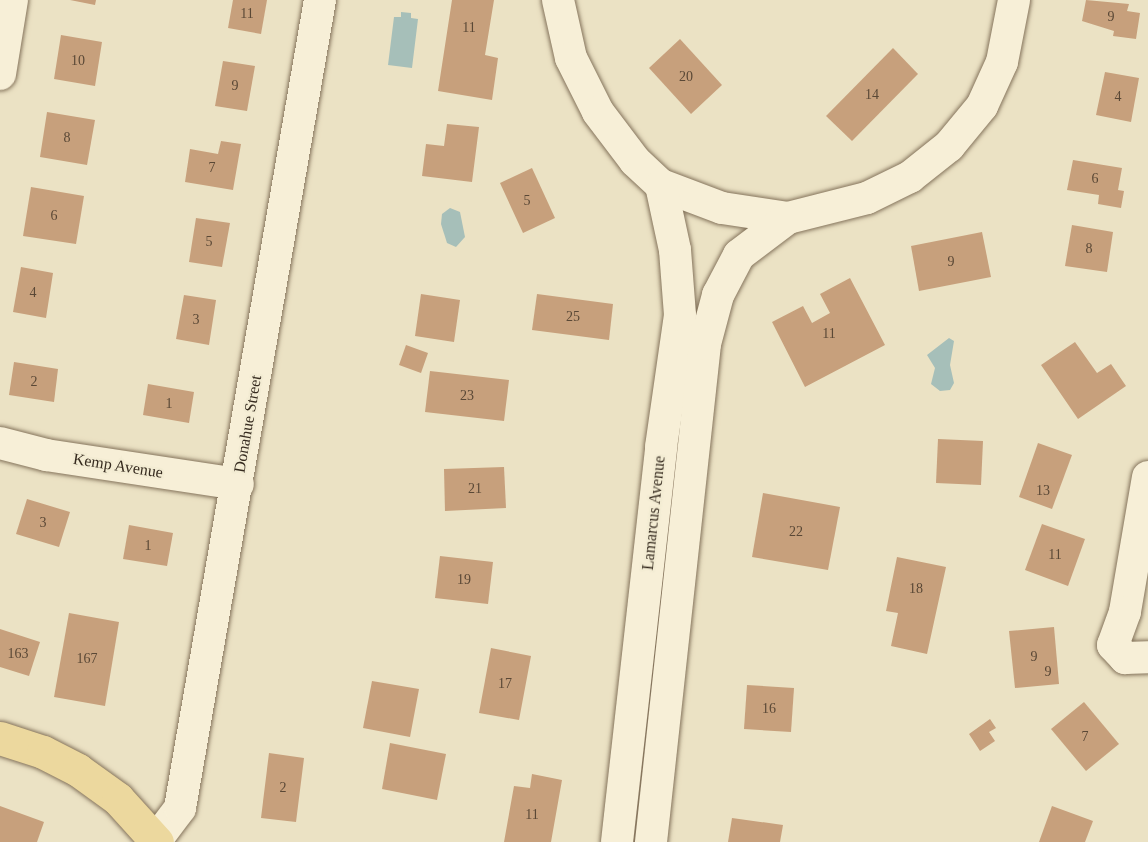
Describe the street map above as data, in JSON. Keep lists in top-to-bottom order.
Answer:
{
  "streets": {
    "street": ["Donahue Street", "Kemp Avenue", "Lamarcus Avenue"]
  },
  "crossings": [
    ["Donahue Street", "Kemp Avenue"]
  ],
  "house_numbers": [
    "11",
    "9",
    "11",
    "10",
    "20",
    "9",
    "14",
    "4",
    "8",
    "7",
    "6",
    "5",
    "6",
    "5",
    "8",
    "9",
    "4",
    "25",
    "3",
    "11",
    "2",
    "23",
    "1",
    "21",
    "13",
    "3",
    "22",
    "1",
    "11",
    "19",
    "18",
    "163",
    "9",
    "167",
    "9",
    "17",
    "16",
    "7",
    "2",
    "11"
  ]
}
